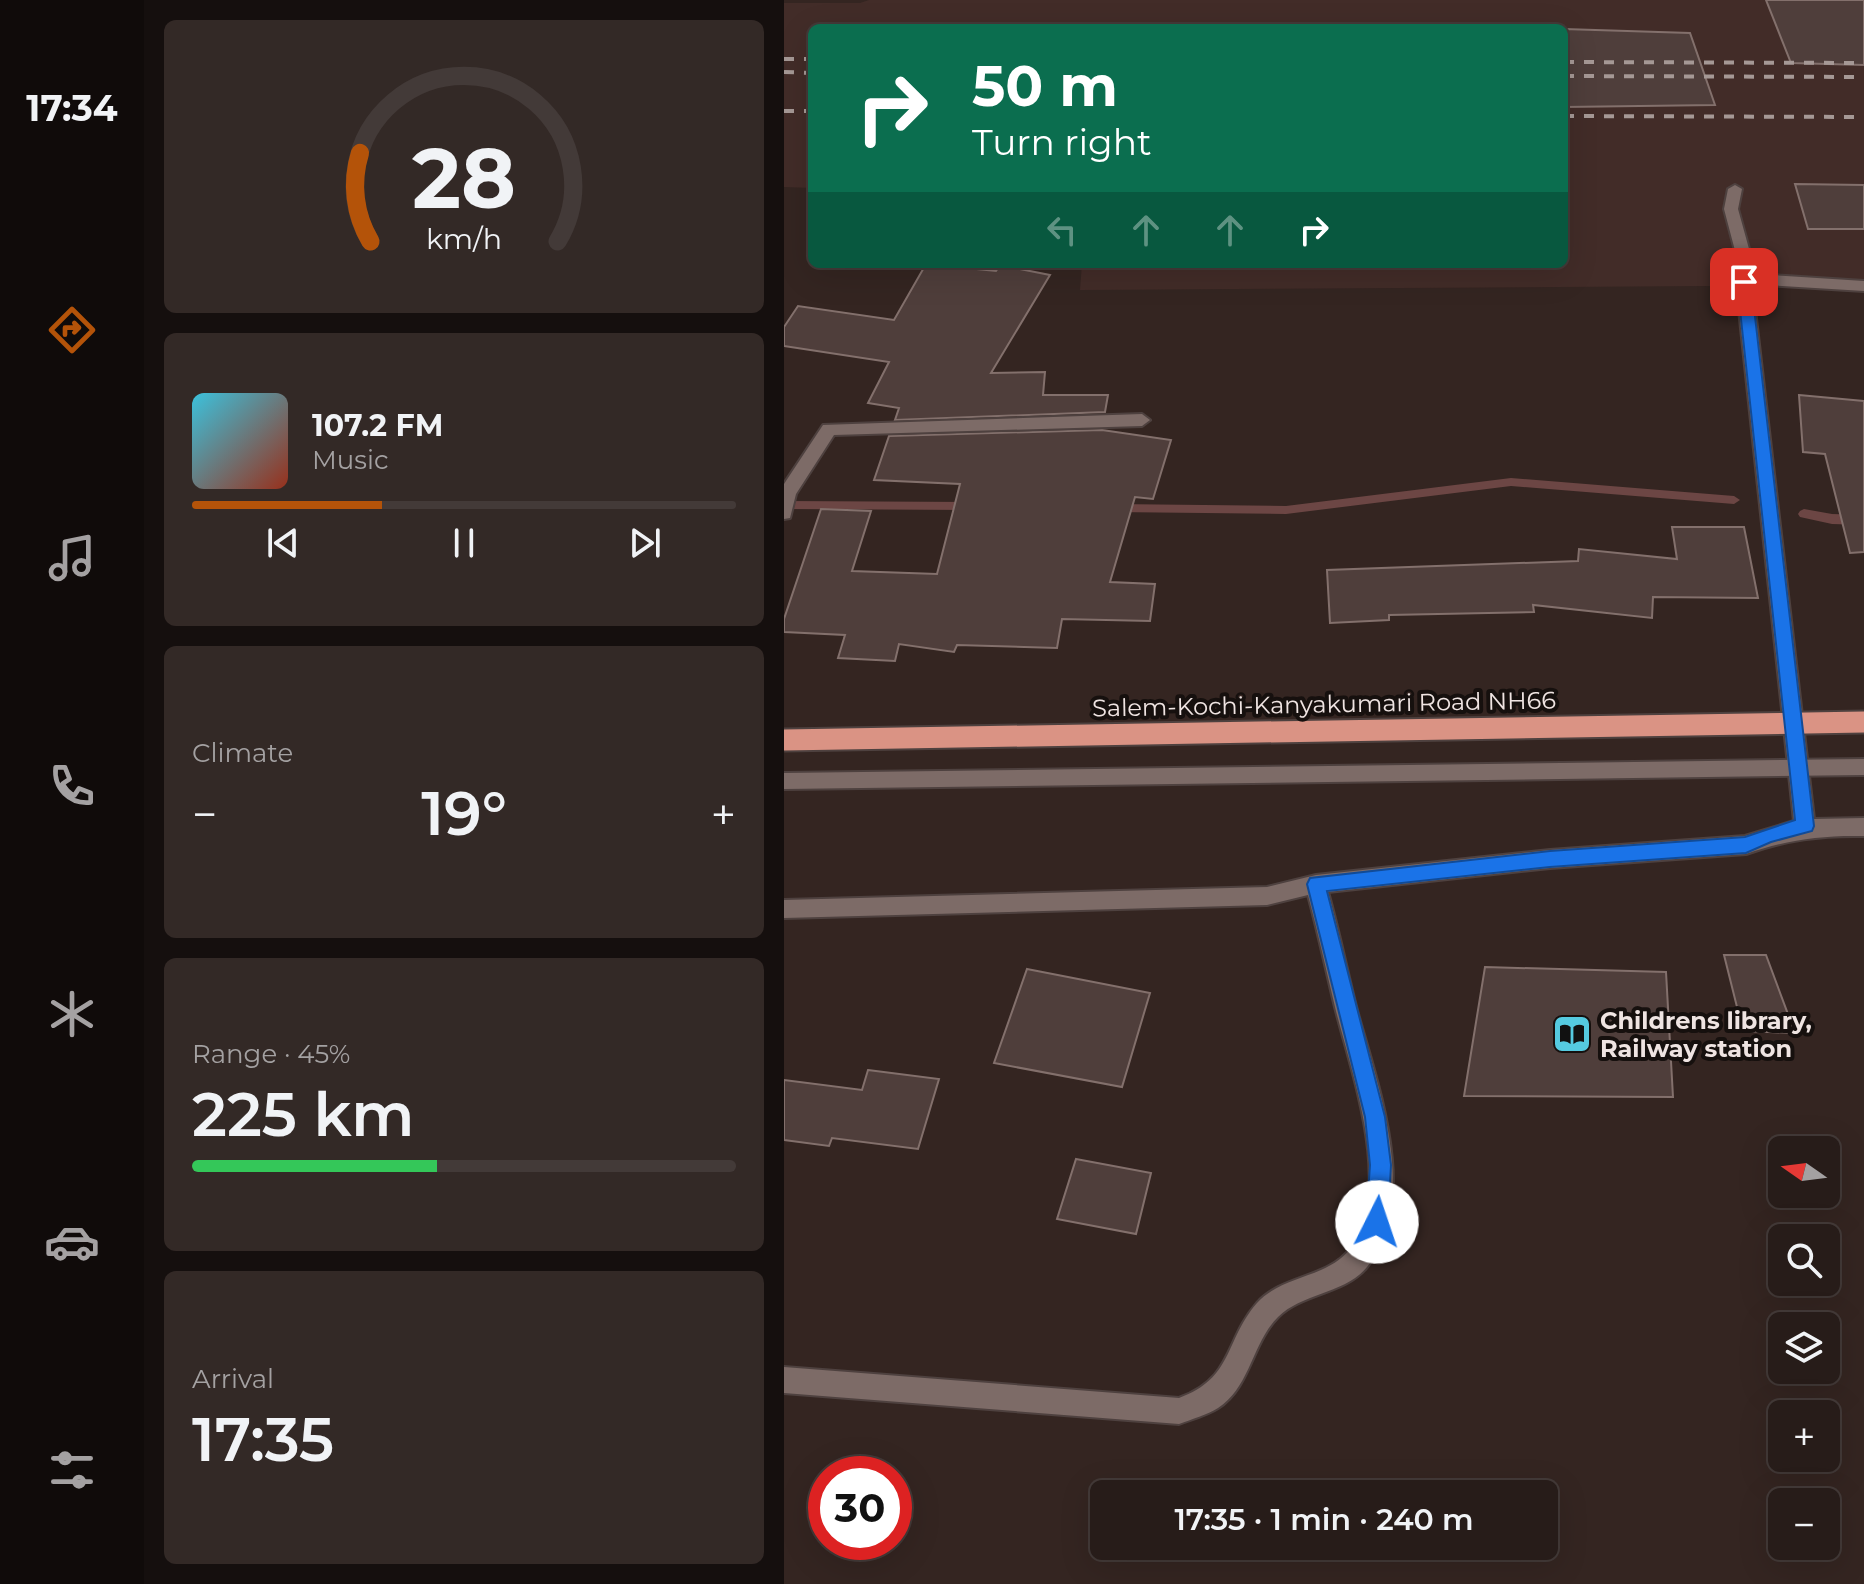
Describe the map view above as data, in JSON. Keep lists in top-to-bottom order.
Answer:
{
  "streets": {
    "highway": ["Salem-Kochi-Kanyakumari Road NH66"]
  },
  "places": {
    "library": ["Childrens library, Railway station"]
  },
  "north": "left",
  "page": {
    "tabs": "17:34",
    "turn": ["50 m", "Turn right"],
    "song": ["107.2 FM", "Music"],
    "tile": [
      "Climate",
      ["Range · 45%", "225 km"],
      ["Arrival", "17:35"]
    ],
    "heat": ["−", "19°", "+"],
    "map_buttons": ["+", "−"],
    "limit": "30",
    "trip": "17:35 · 1 min · 240 m",
    "gauge": ["28", "km/h"]
  }
}
